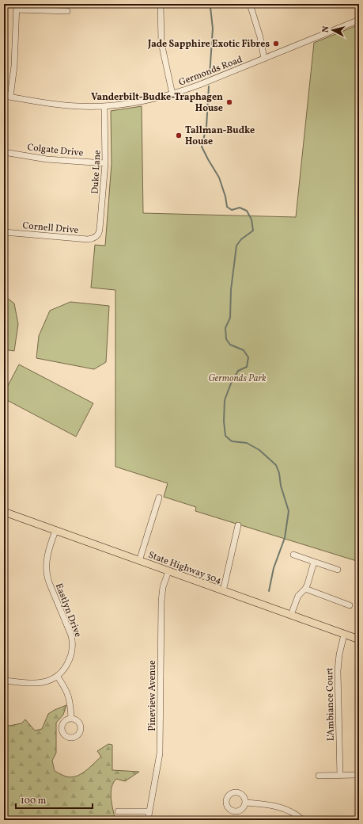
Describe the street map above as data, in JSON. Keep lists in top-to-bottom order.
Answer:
{
  "streets": {
    "main road": ["State Highway 304"],
    "street": [
      "Germonds Road",
      "Colgate Drive",
      "Duke Lane",
      "Cornell Drive",
      "Eastlyn Drive",
      "Pineview Avenue",
      "L'Ambiance Court"
    ]
  },
  "crossings": [
    ["Germonds Road", "Duke Lane"],
    ["Colgate Drive", "Duke Lane"],
    ["Duke Lane", "Cornell Drive"],
    ["State Highway 304", "Eastlyn Drive"],
    ["State Highway 304", "Pineview Avenue"],
    ["State Highway 304", "L'Ambiance Court"]
  ],
  "parks": ["Germonds Park"],
  "places": ["Jade Sapphire Exotic Fibres", "Vanderbilt-Budke-Traphagen House", "Tallman-Budke House"],
  "scale_bar": "100 m",
  "north": "left"
}
